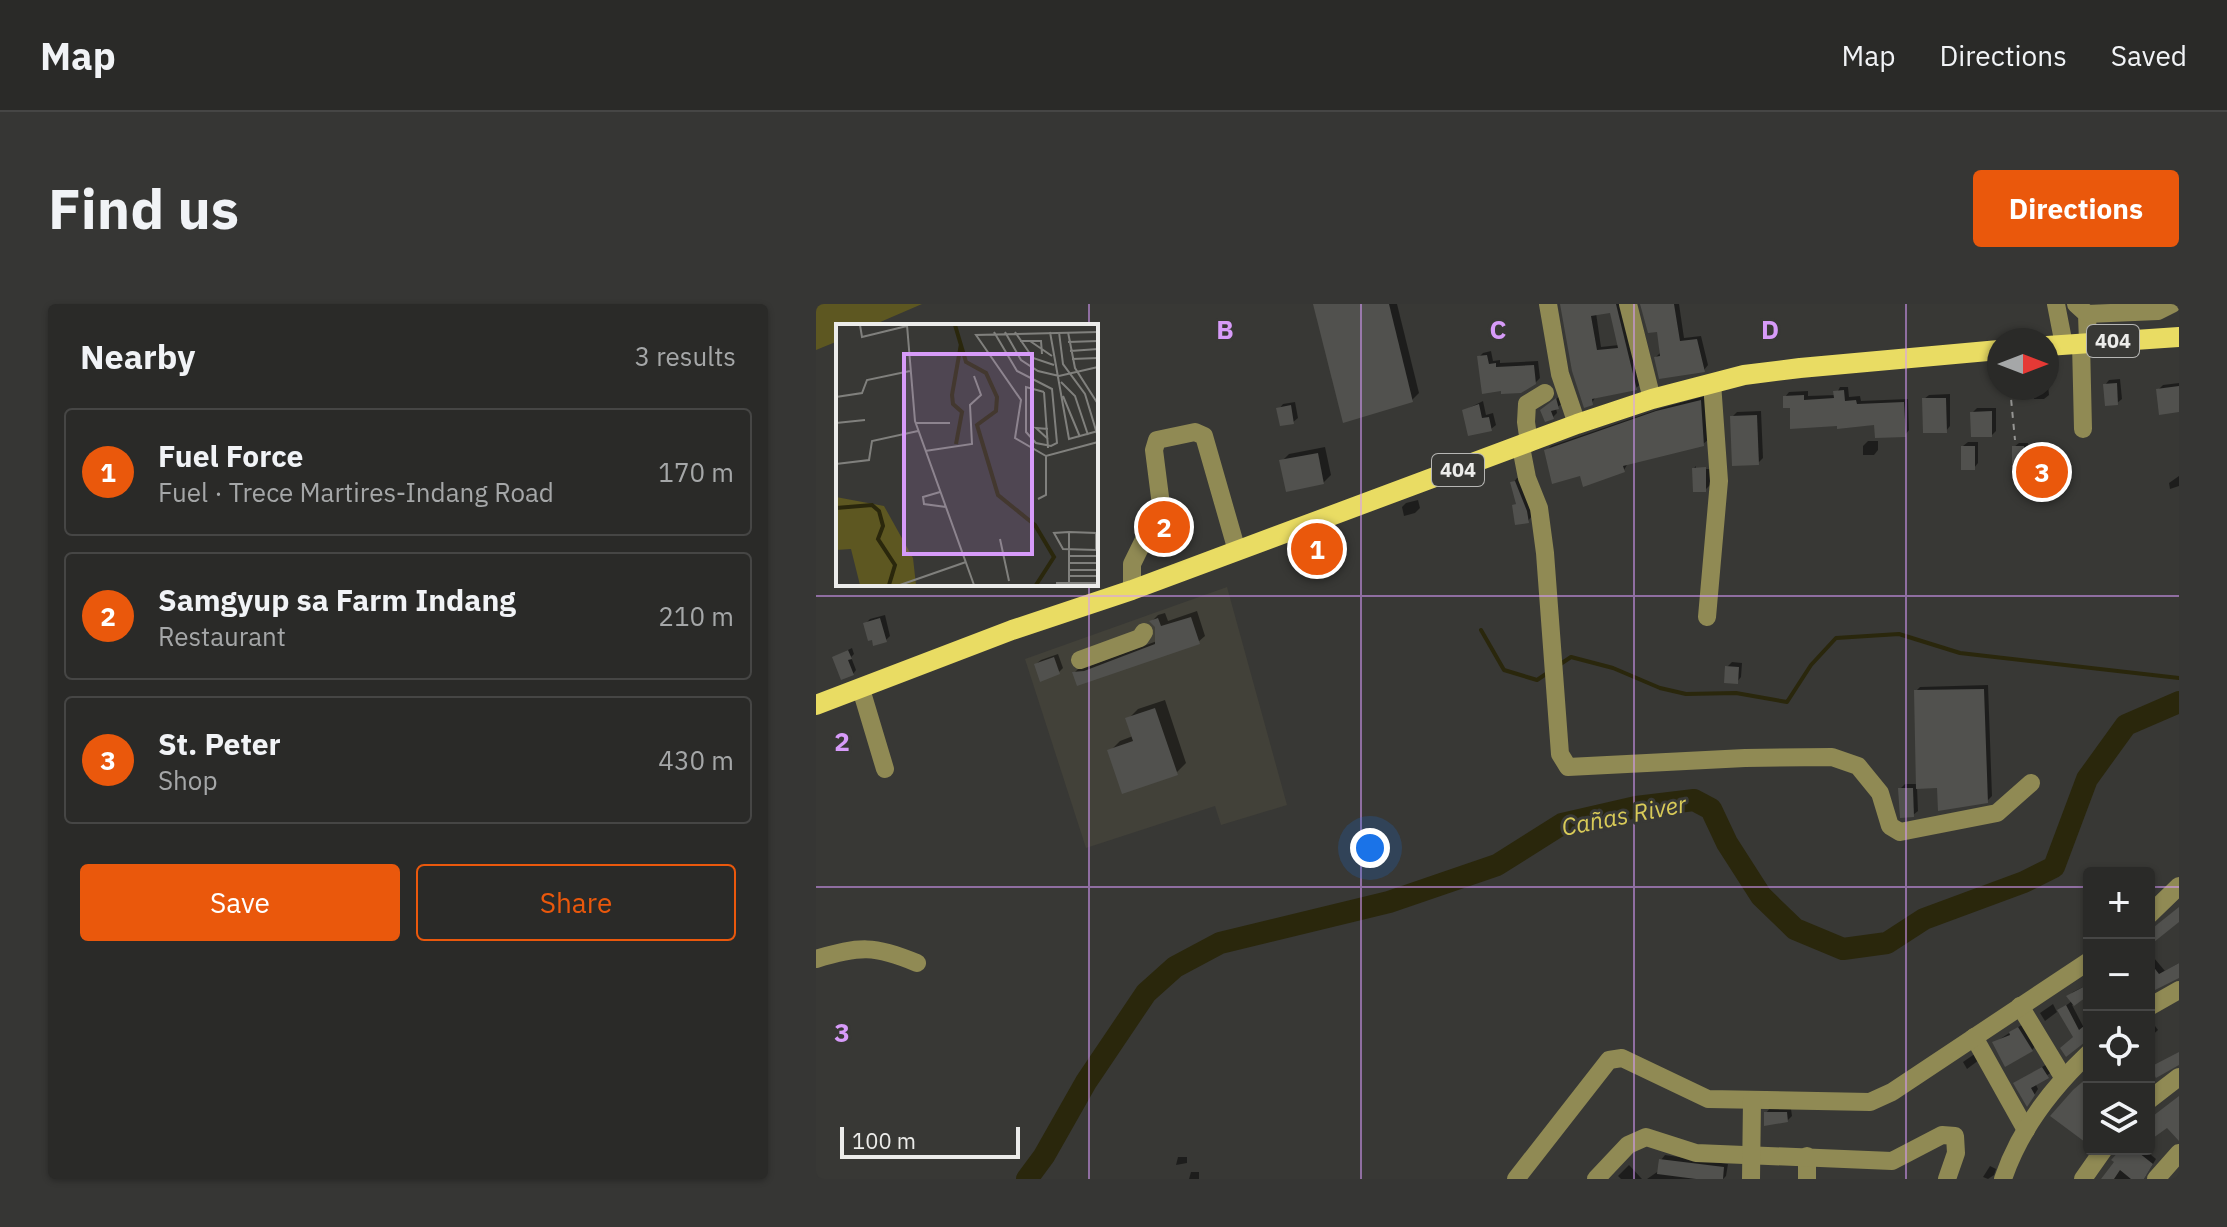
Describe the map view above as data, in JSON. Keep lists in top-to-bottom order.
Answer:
{
  "streets": {
    "main road": ["404"]
  },
  "water": ["Cañas River"],
  "scale_bar": "100 m",
  "north": "right",
  "page": {
    "header": "Map",
    "nav": ["Map", "Directions", "Saved"],
    "buttons": [
      "Directions",
      ["Save", "Share"]
    ],
    "title": "Find us",
    "heading": ["Nearby", "3 results"],
    "list": [
      {
        "mark": "1",
        "name": "Fuel Force",
        "note": "Fuel · Trece Martires-Indang Road",
        "value": "170 m"
      },
      {
        "mark": "2",
        "name": "Samgyup sa Farm Indang",
        "note": "Restaurant",
        "value": "210 m"
      },
      {
        "mark": "3",
        "name": "St. Peter",
        "note": "Shop",
        "value": "430 m"
      }
    ],
    "pins": ["3", "2", "1"],
    "map_buttons": ["+", "−"],
    "scale": "100 m"
  },
  "grid": {
    "columns": ["B", "C", "D"],
    "rows": ["2", "3"]
  }
}
